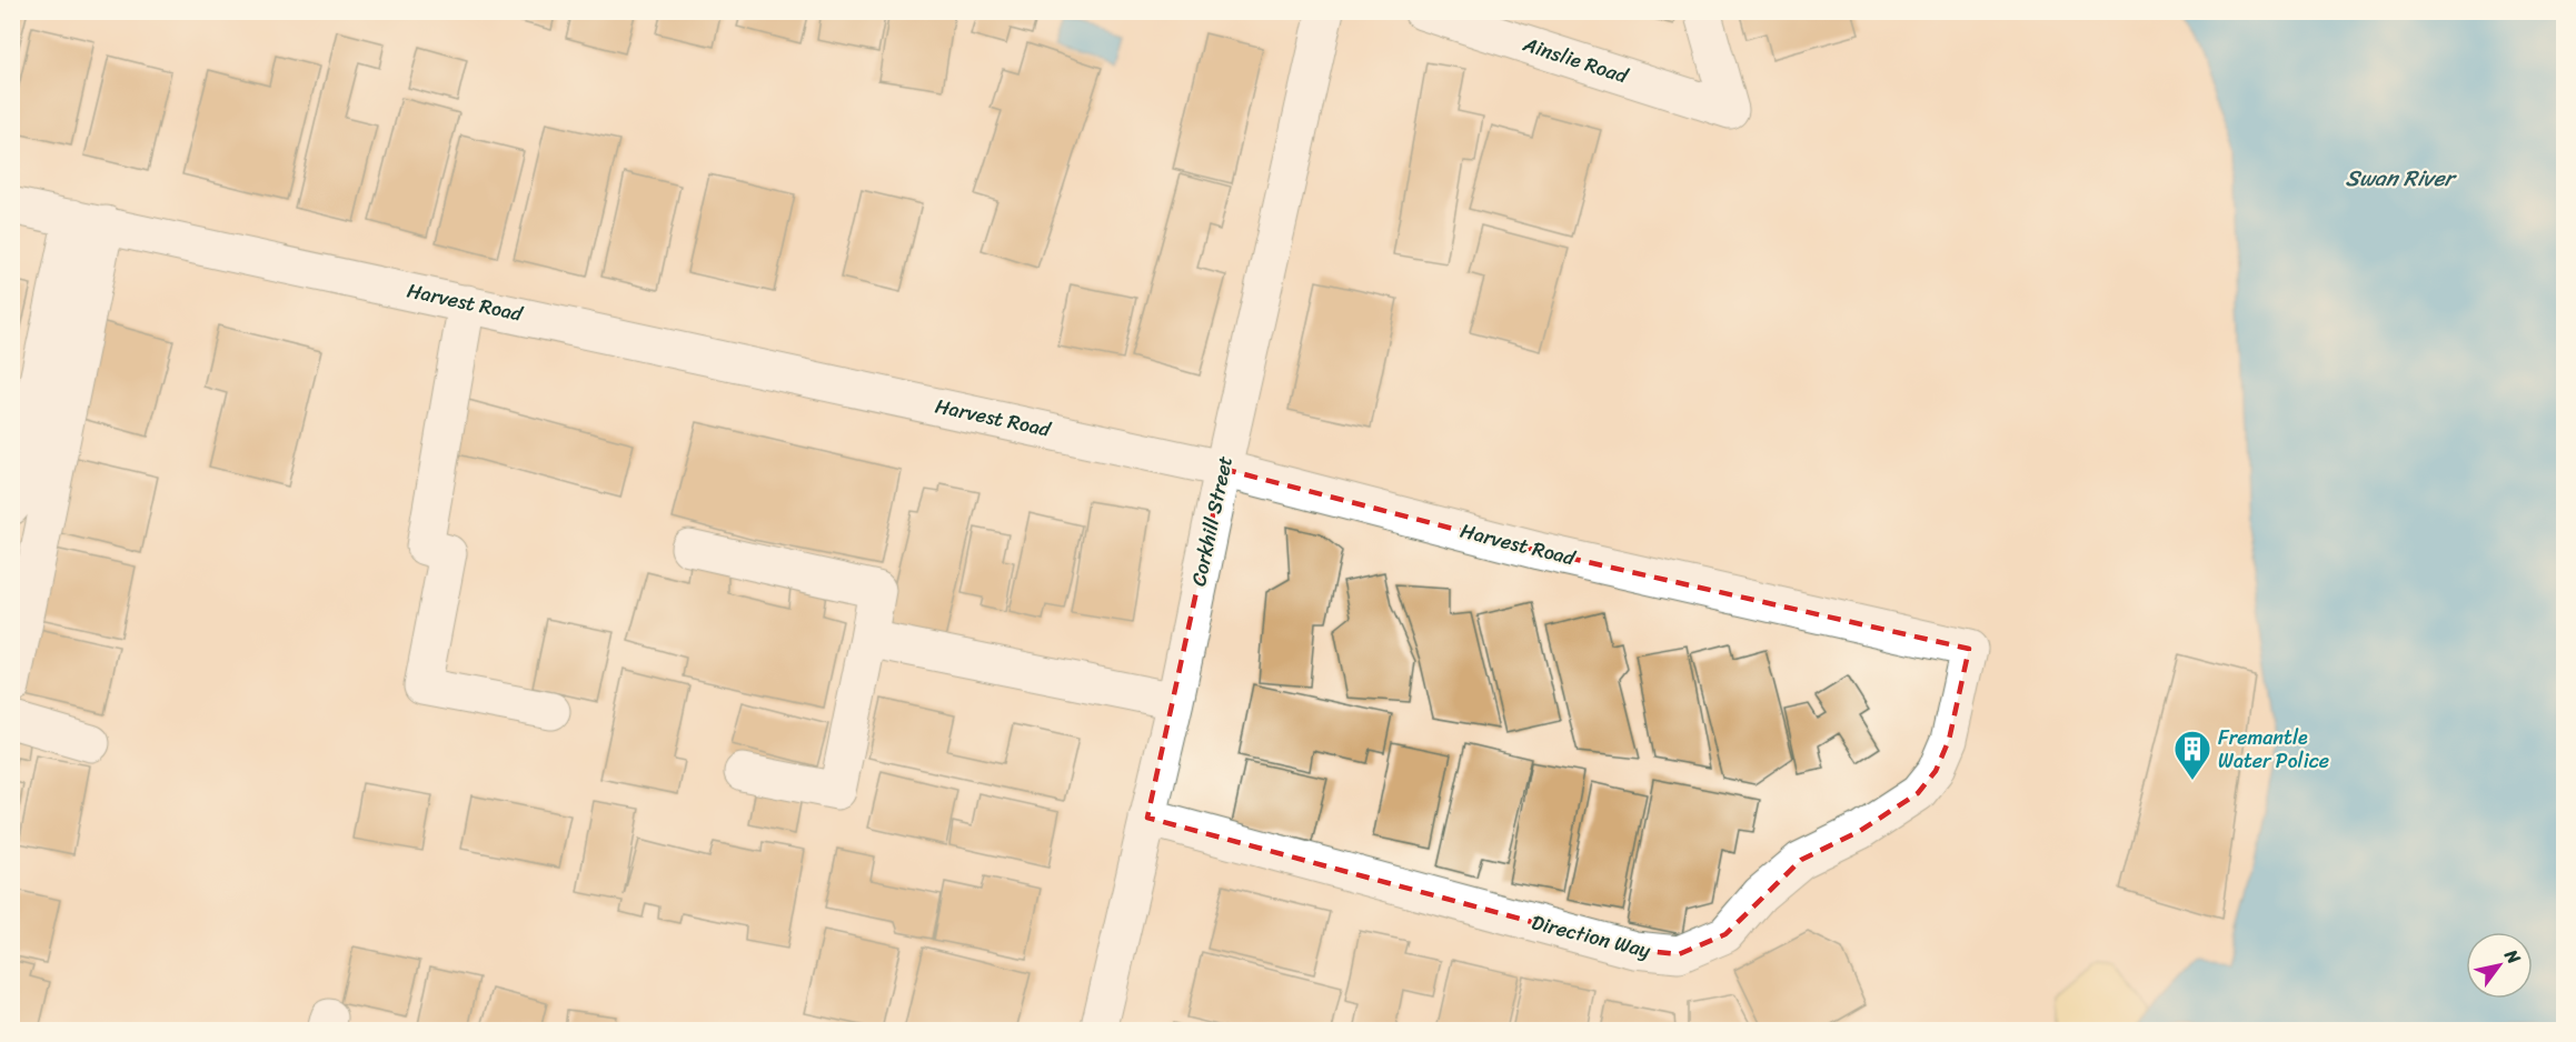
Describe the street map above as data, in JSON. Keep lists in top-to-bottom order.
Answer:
{
  "streets": {
    "street": [
      "Ainslie Road",
      "Harvest Road",
      "Corkhill Street",
      "Direction Way"
    ]
  },
  "crossings": [
    ["Harvest Road", "Corkhill Street"],
    ["Harvest Road", "Direction Way"],
    ["Corkhill Street", "Direction Way"]
  ],
  "water": ["Swan River"],
  "places": {
    "building": ["Fremantle Water Police"]
  },
  "north": "top right"
}
